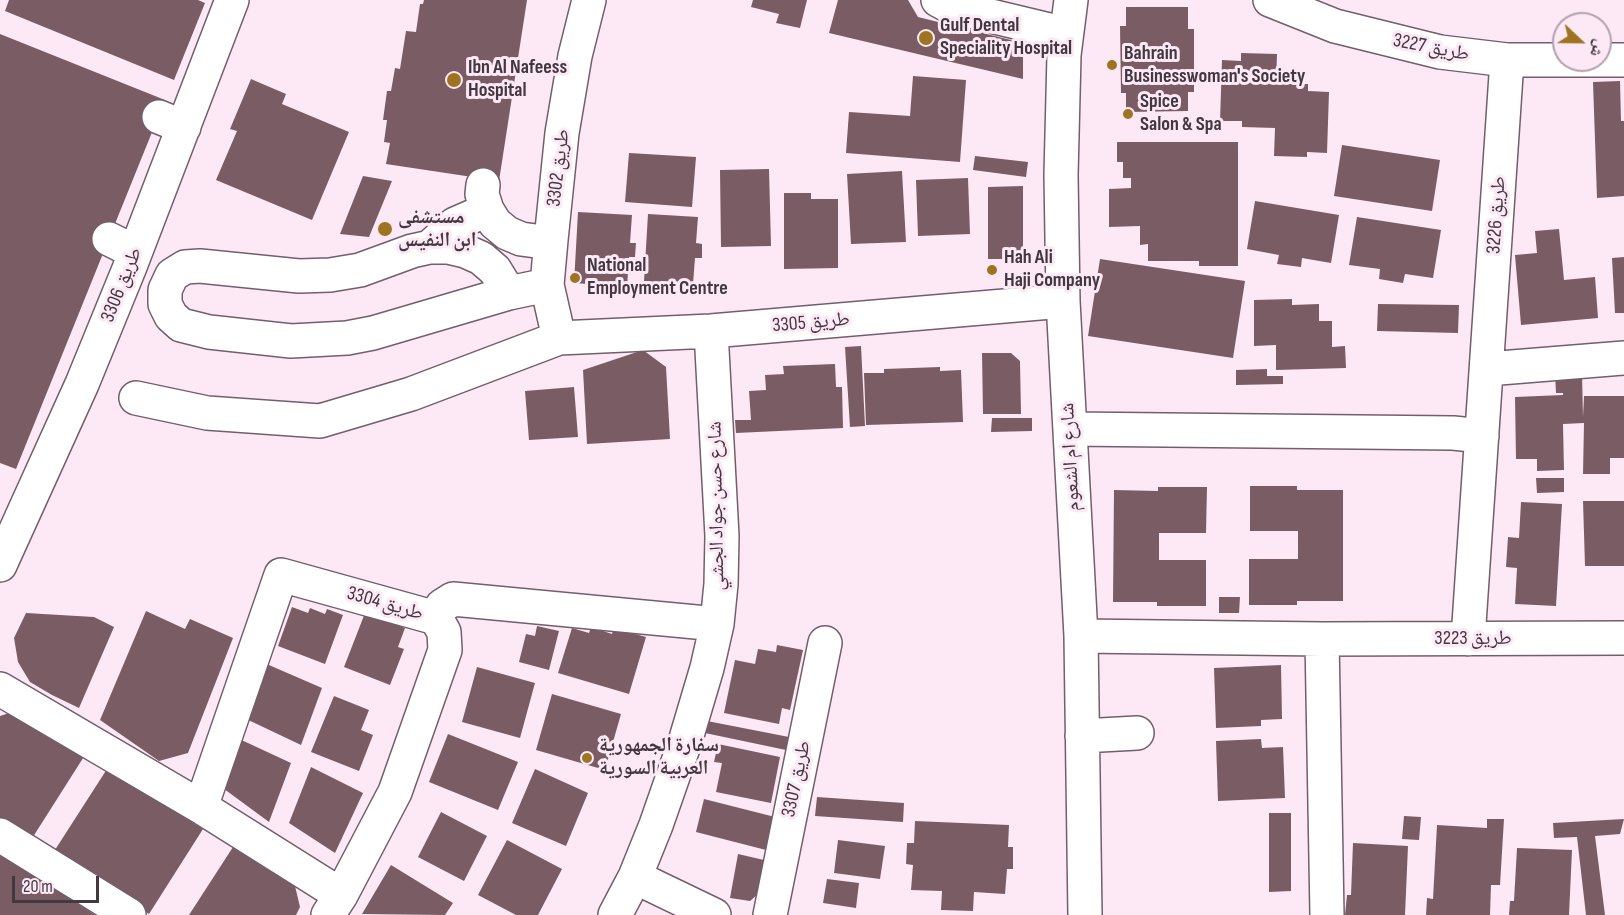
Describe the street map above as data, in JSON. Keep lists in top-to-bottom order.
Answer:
{
  "streets": {
    "street": [
      "طريق 3227",
      "طريق 3302",
      "طريق 3226",
      "طريق 3306",
      "طريق 3305",
      "شارع ام الشعوم",
      "شارع حسن جواد الجشي",
      "طريق 3304",
      "طريق 3223",
      "طريق 3307"
    ]
  },
  "crossings": [
    ["طريق 3227", "طريق 3226"],
    ["طريق 3302", "طريق 3305"],
    ["طريق 3226", "طريق 3223"],
    ["طريق 3305", "شارع ام الشعوم"],
    ["طريق 3305", "شارع حسن جواد الجشي"],
    ["شارع ام الشعوم", "طريق 3223"]
  ],
  "places": [
    "Gulf Dental Speciality Hospital",
    "Bahrain Businesswoman's Society",
    "Ibn Al Nafeess Hospital",
    "Spice Salon & Spa",
    "مستشفى ابن النفيس",
    "Hah Ali Haji Company",
    "National Employment Centre",
    "سفارة الجمهورية العربية السورية"
  ],
  "scale_bar": "20 m",
  "north": "right"
}
